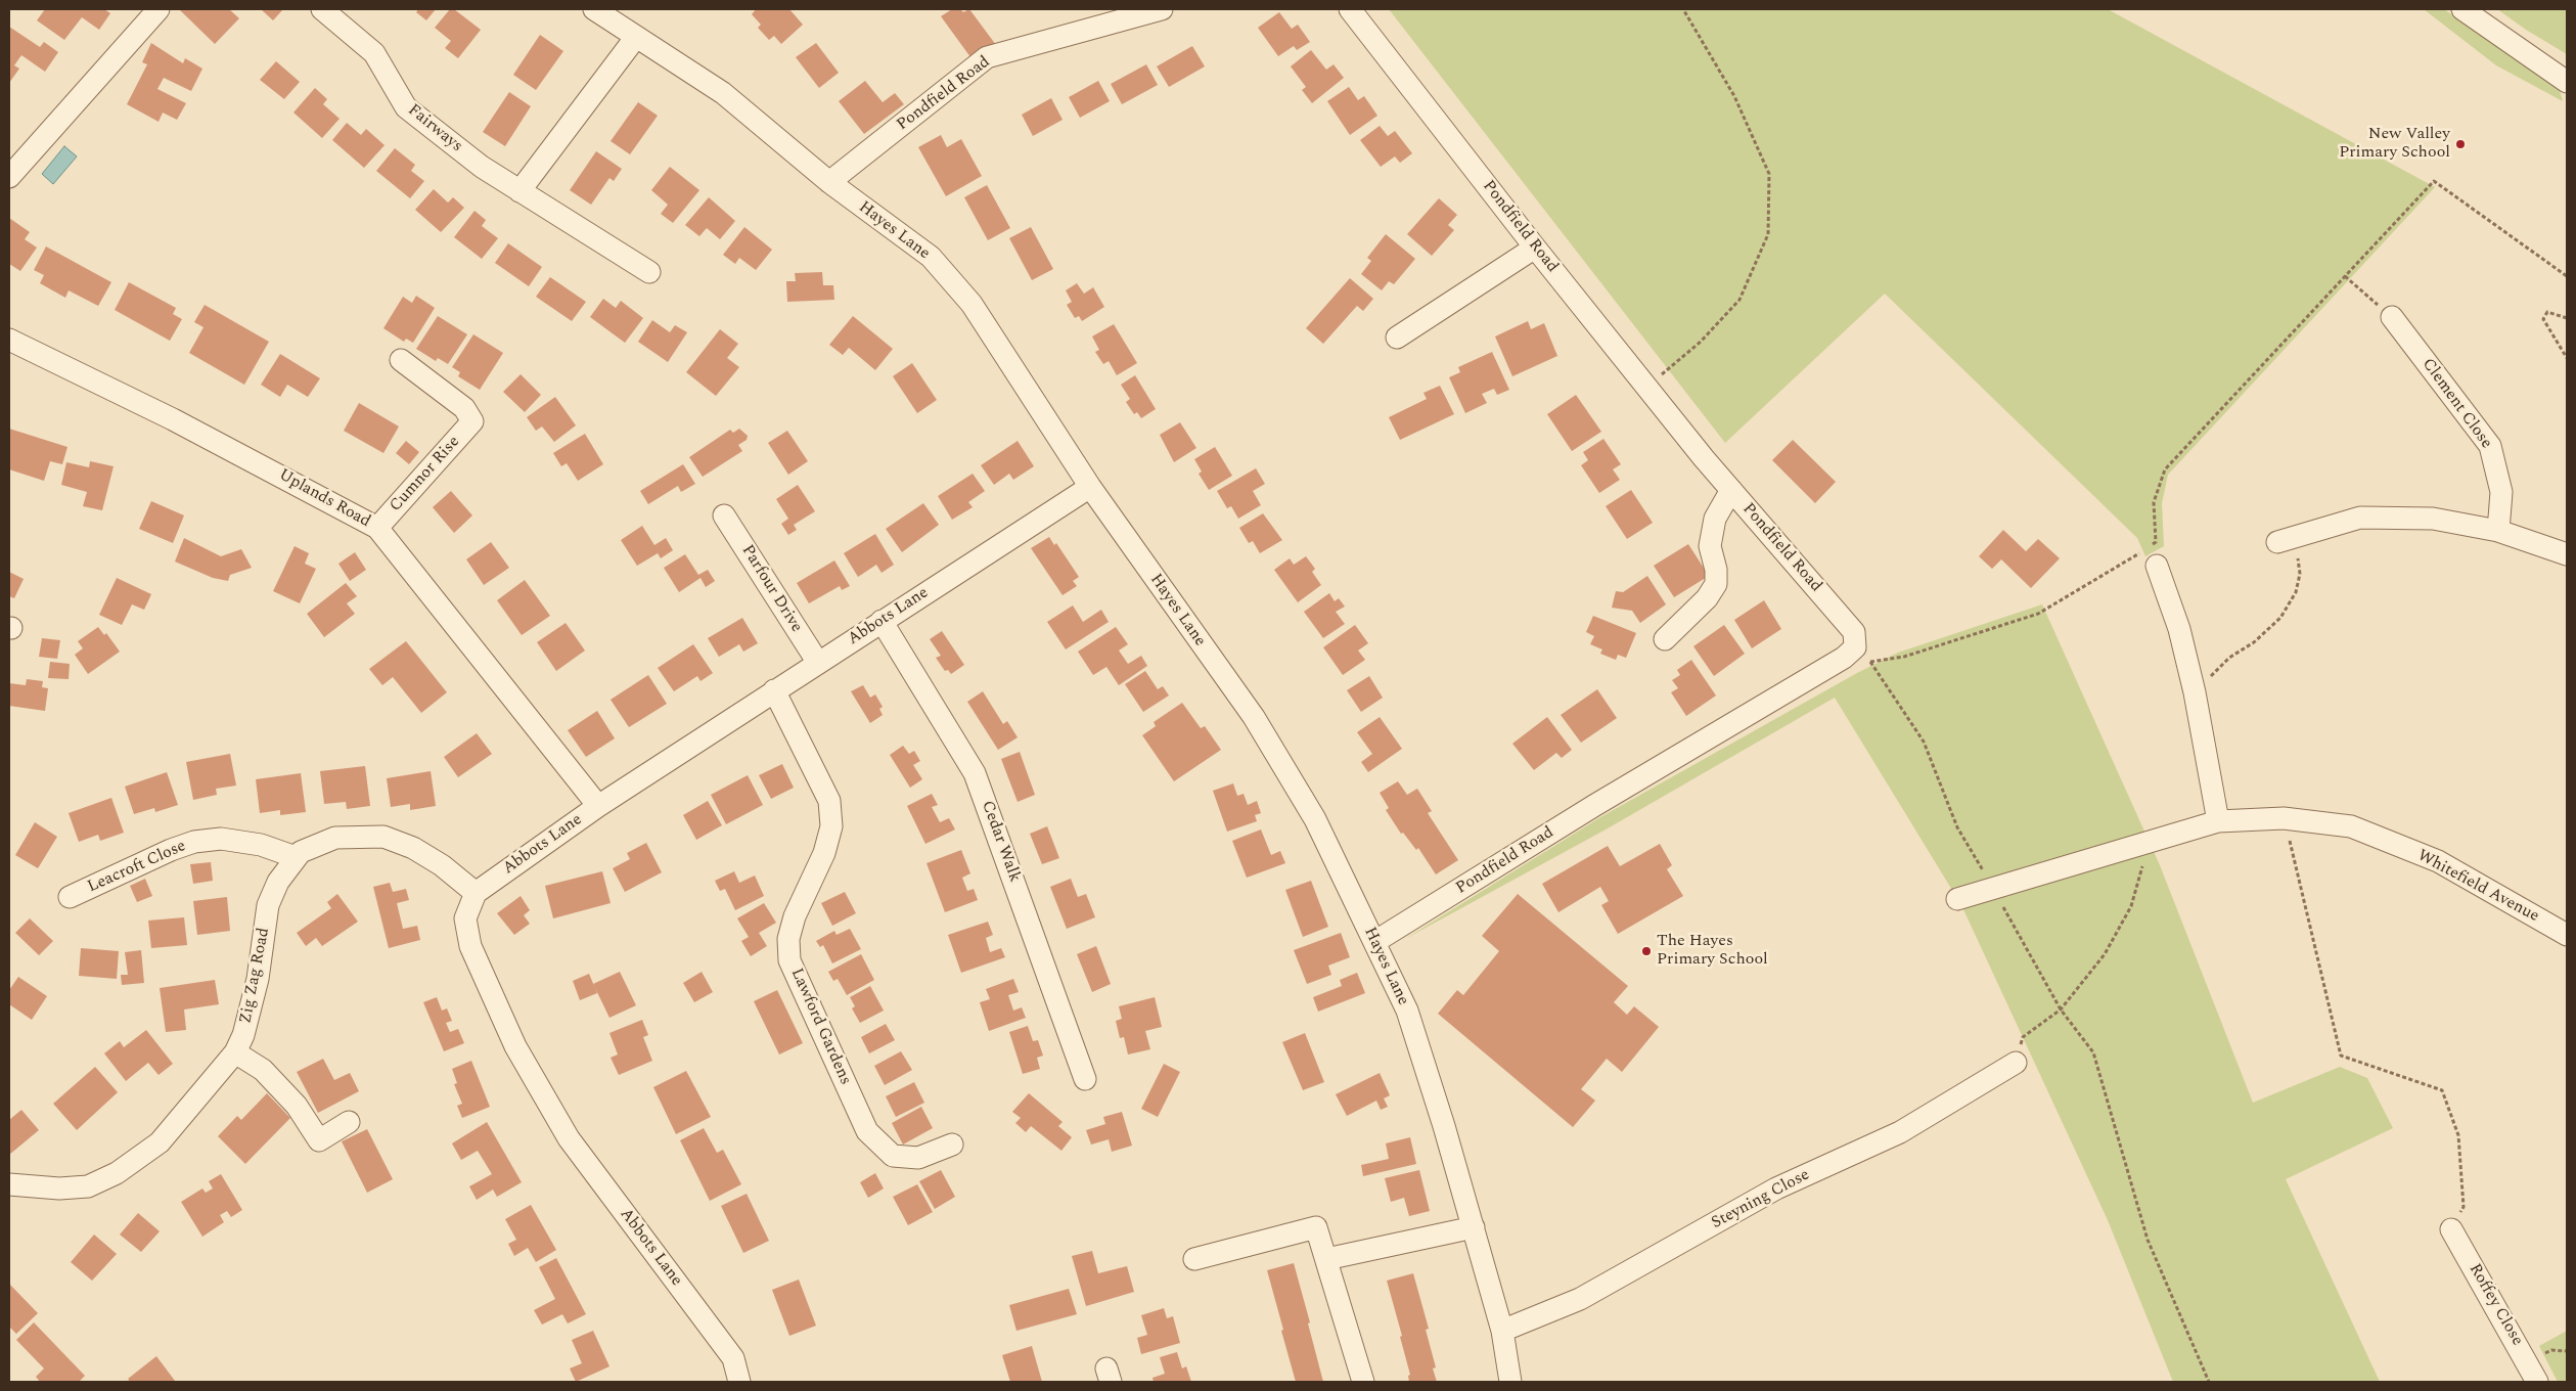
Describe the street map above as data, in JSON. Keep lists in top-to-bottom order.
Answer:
{
  "streets": {
    "street": [
      "Pondfield Road",
      "Fairways",
      "Hayes Lane",
      "Clement Close",
      "Cumnor Rise",
      "Uplands Road",
      "Parfour Drive",
      "Abbots Lane",
      "Cedar Walk",
      "Leacroft Close",
      "Whitefield Avenue",
      "Zig Zag Road",
      "Lawford Gardens",
      "Steyning Close",
      "Roffey Close"
    ]
  },
  "crossings": [
    ["Pondfield Road", "Hayes Lane"],
    ["Hayes Lane", "Abbots Lane"],
    ["Hayes Lane", "Steyning Close"],
    ["Cumnor Rise", "Uplands Road"],
    ["Uplands Road", "Abbots Lane"],
    ["Parfour Drive", "Abbots Lane"],
    ["Abbots Lane", "Cedar Walk"],
    ["Abbots Lane", "Zig Zag Road"],
    ["Abbots Lane", "Lawford Gardens"],
    ["Leacroft Close", "Zig Zag Road"]
  ],
  "places": ["New Valley Primary School", "The Hayes Primary School"]
}
